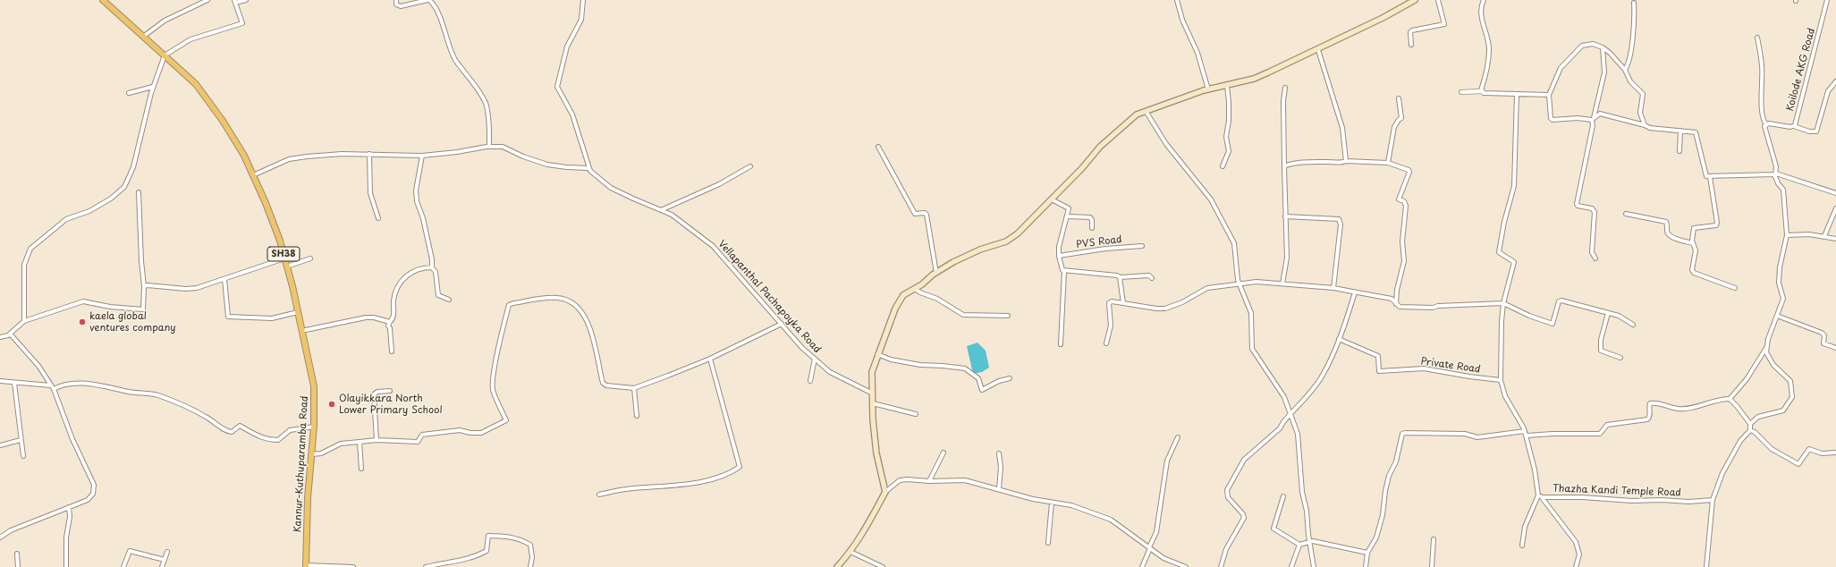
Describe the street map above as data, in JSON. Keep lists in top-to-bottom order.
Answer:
{
  "streets": {
    "main road": ["SH38", "Kannur-Kuthuparamba Road"],
    "street": [
      "Koilode AKG Road",
      "PVS Road",
      "Vellapanthal Pachapoyka Road",
      "Private Road",
      "Thazha Kandi Temple Road"
    ]
  },
  "places": ["kaela global ventures company", "Olayikkara North Lower Primary School"]
}
